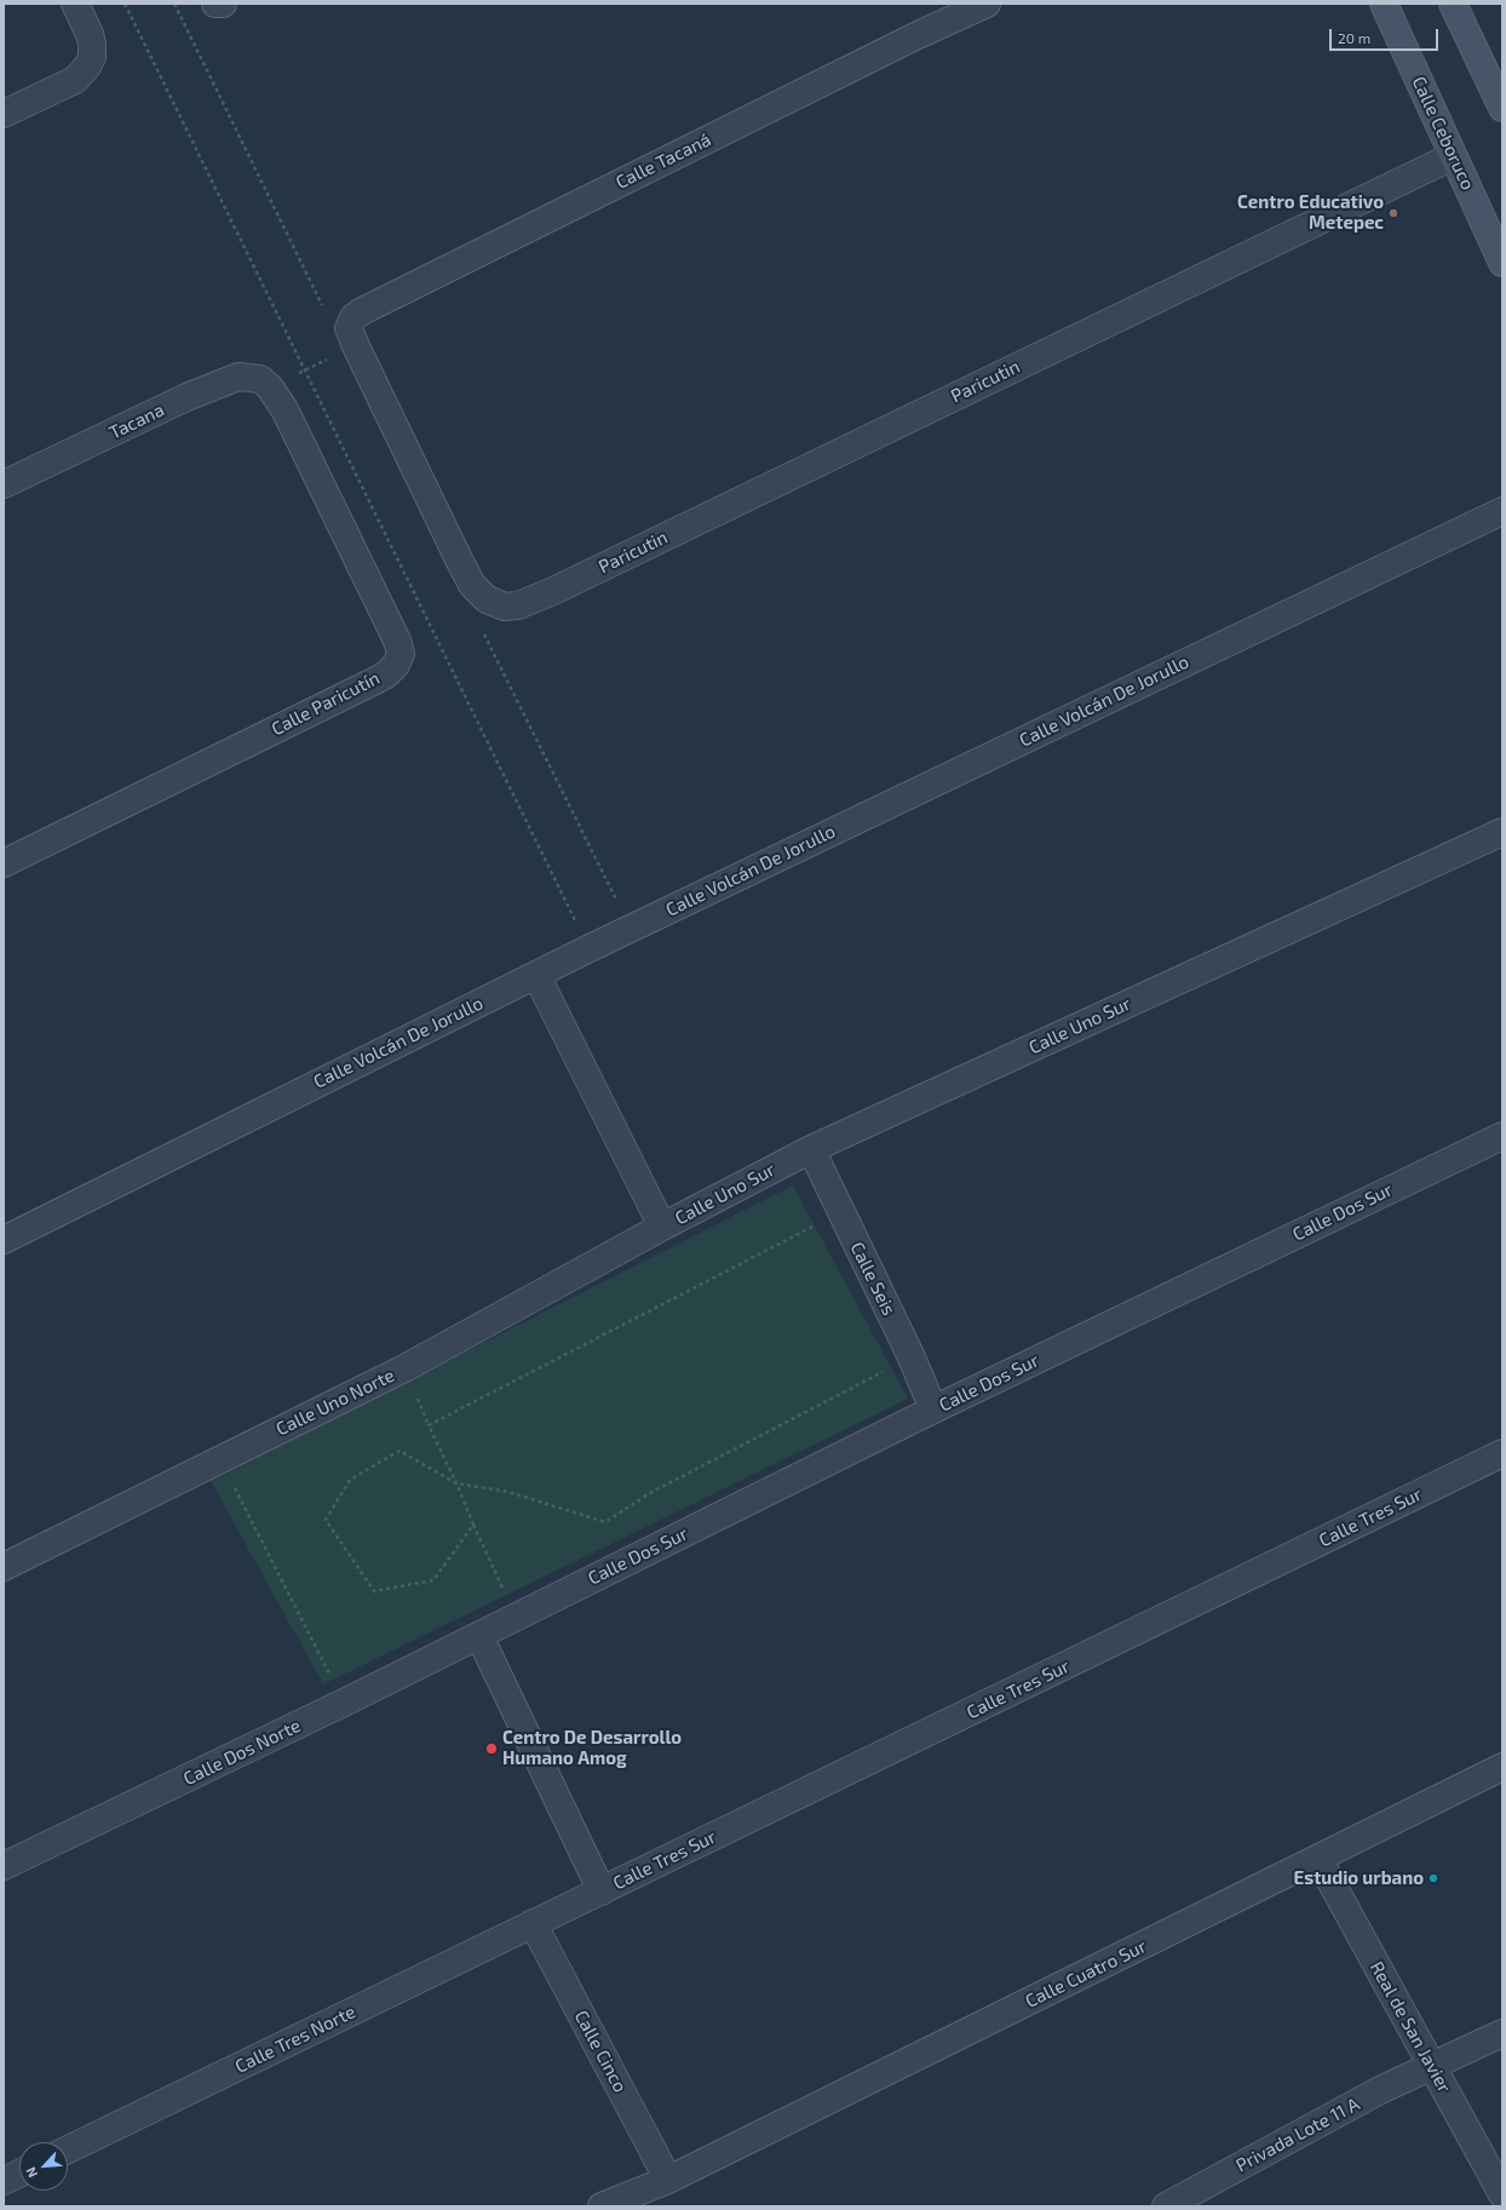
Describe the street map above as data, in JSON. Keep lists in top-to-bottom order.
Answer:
{
  "streets": {
    "main road": ["Calle Ceboruco"],
    "street": [
      "Calle Tacaná",
      "Paricutin",
      "Tacana",
      "Calle Volcán De Jorullo",
      "Calle Paricutín",
      "Calle Uno Sur",
      "Calle Dos Sur",
      "Calle Seis",
      "Calle Uno Norte",
      "Calle Tres Sur",
      "Calle Dos Norte",
      "Calle Cuatro Sur",
      "Real de San Javier",
      "Calle Tres Norte",
      "Calle Cinco",
      "Privada Lote 11 A"
    ]
  },
  "crossings": [
    ["Calle Ceboruco", "Paricutin"],
    ["Calle Tacaná", "Paricutin"],
    ["Tacana", "Calle Paricutín"],
    ["Calle Uno Sur", "Calle Seis"],
    ["Calle Uno Sur", "Calle Uno Norte"],
    ["Calle Dos Sur", "Calle Seis"],
    ["Calle Dos Sur", "Calle Dos Norte"],
    ["Calle Tres Sur", "Calle Tres Norte"],
    ["Calle Tres Sur", "Calle Cinco"],
    ["Calle Cuatro Sur", "Real de San Javier"],
    ["Calle Cuatro Sur", "Calle Cinco"],
    ["Real de San Javier", "Privada Lote 11 A"],
    ["Calle Tres Norte", "Calle Cinco"]
  ],
  "places": ["Centro Educativo Metepec", "Centro De Desarrollo Humano Amog", "Estudio urbano"],
  "scale_bar": "20 m",
  "north": "bottom left"
}
